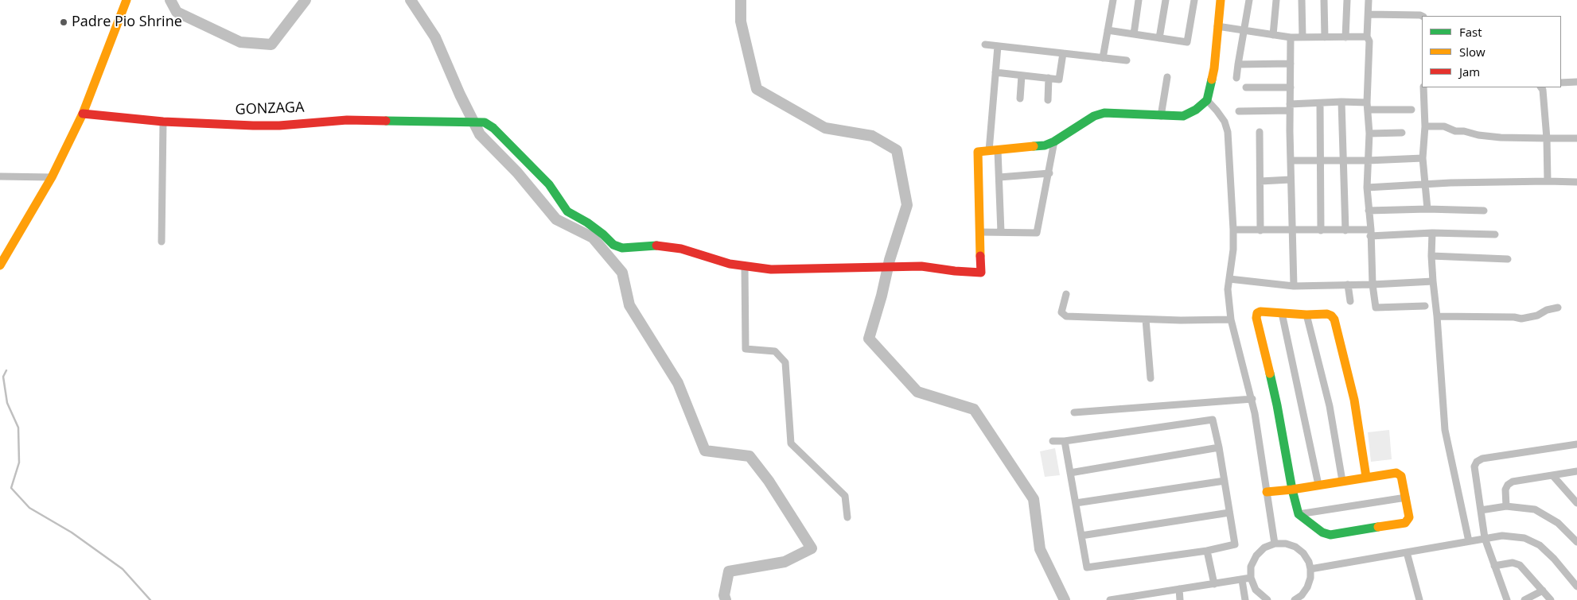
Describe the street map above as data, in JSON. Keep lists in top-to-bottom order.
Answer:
{
  "streets": {
    "street": ["GONZAGA"]
  },
  "places": ["Padre Pio Shrine"],
  "legend": ["Fast", "Slow", "Jam"]
}
